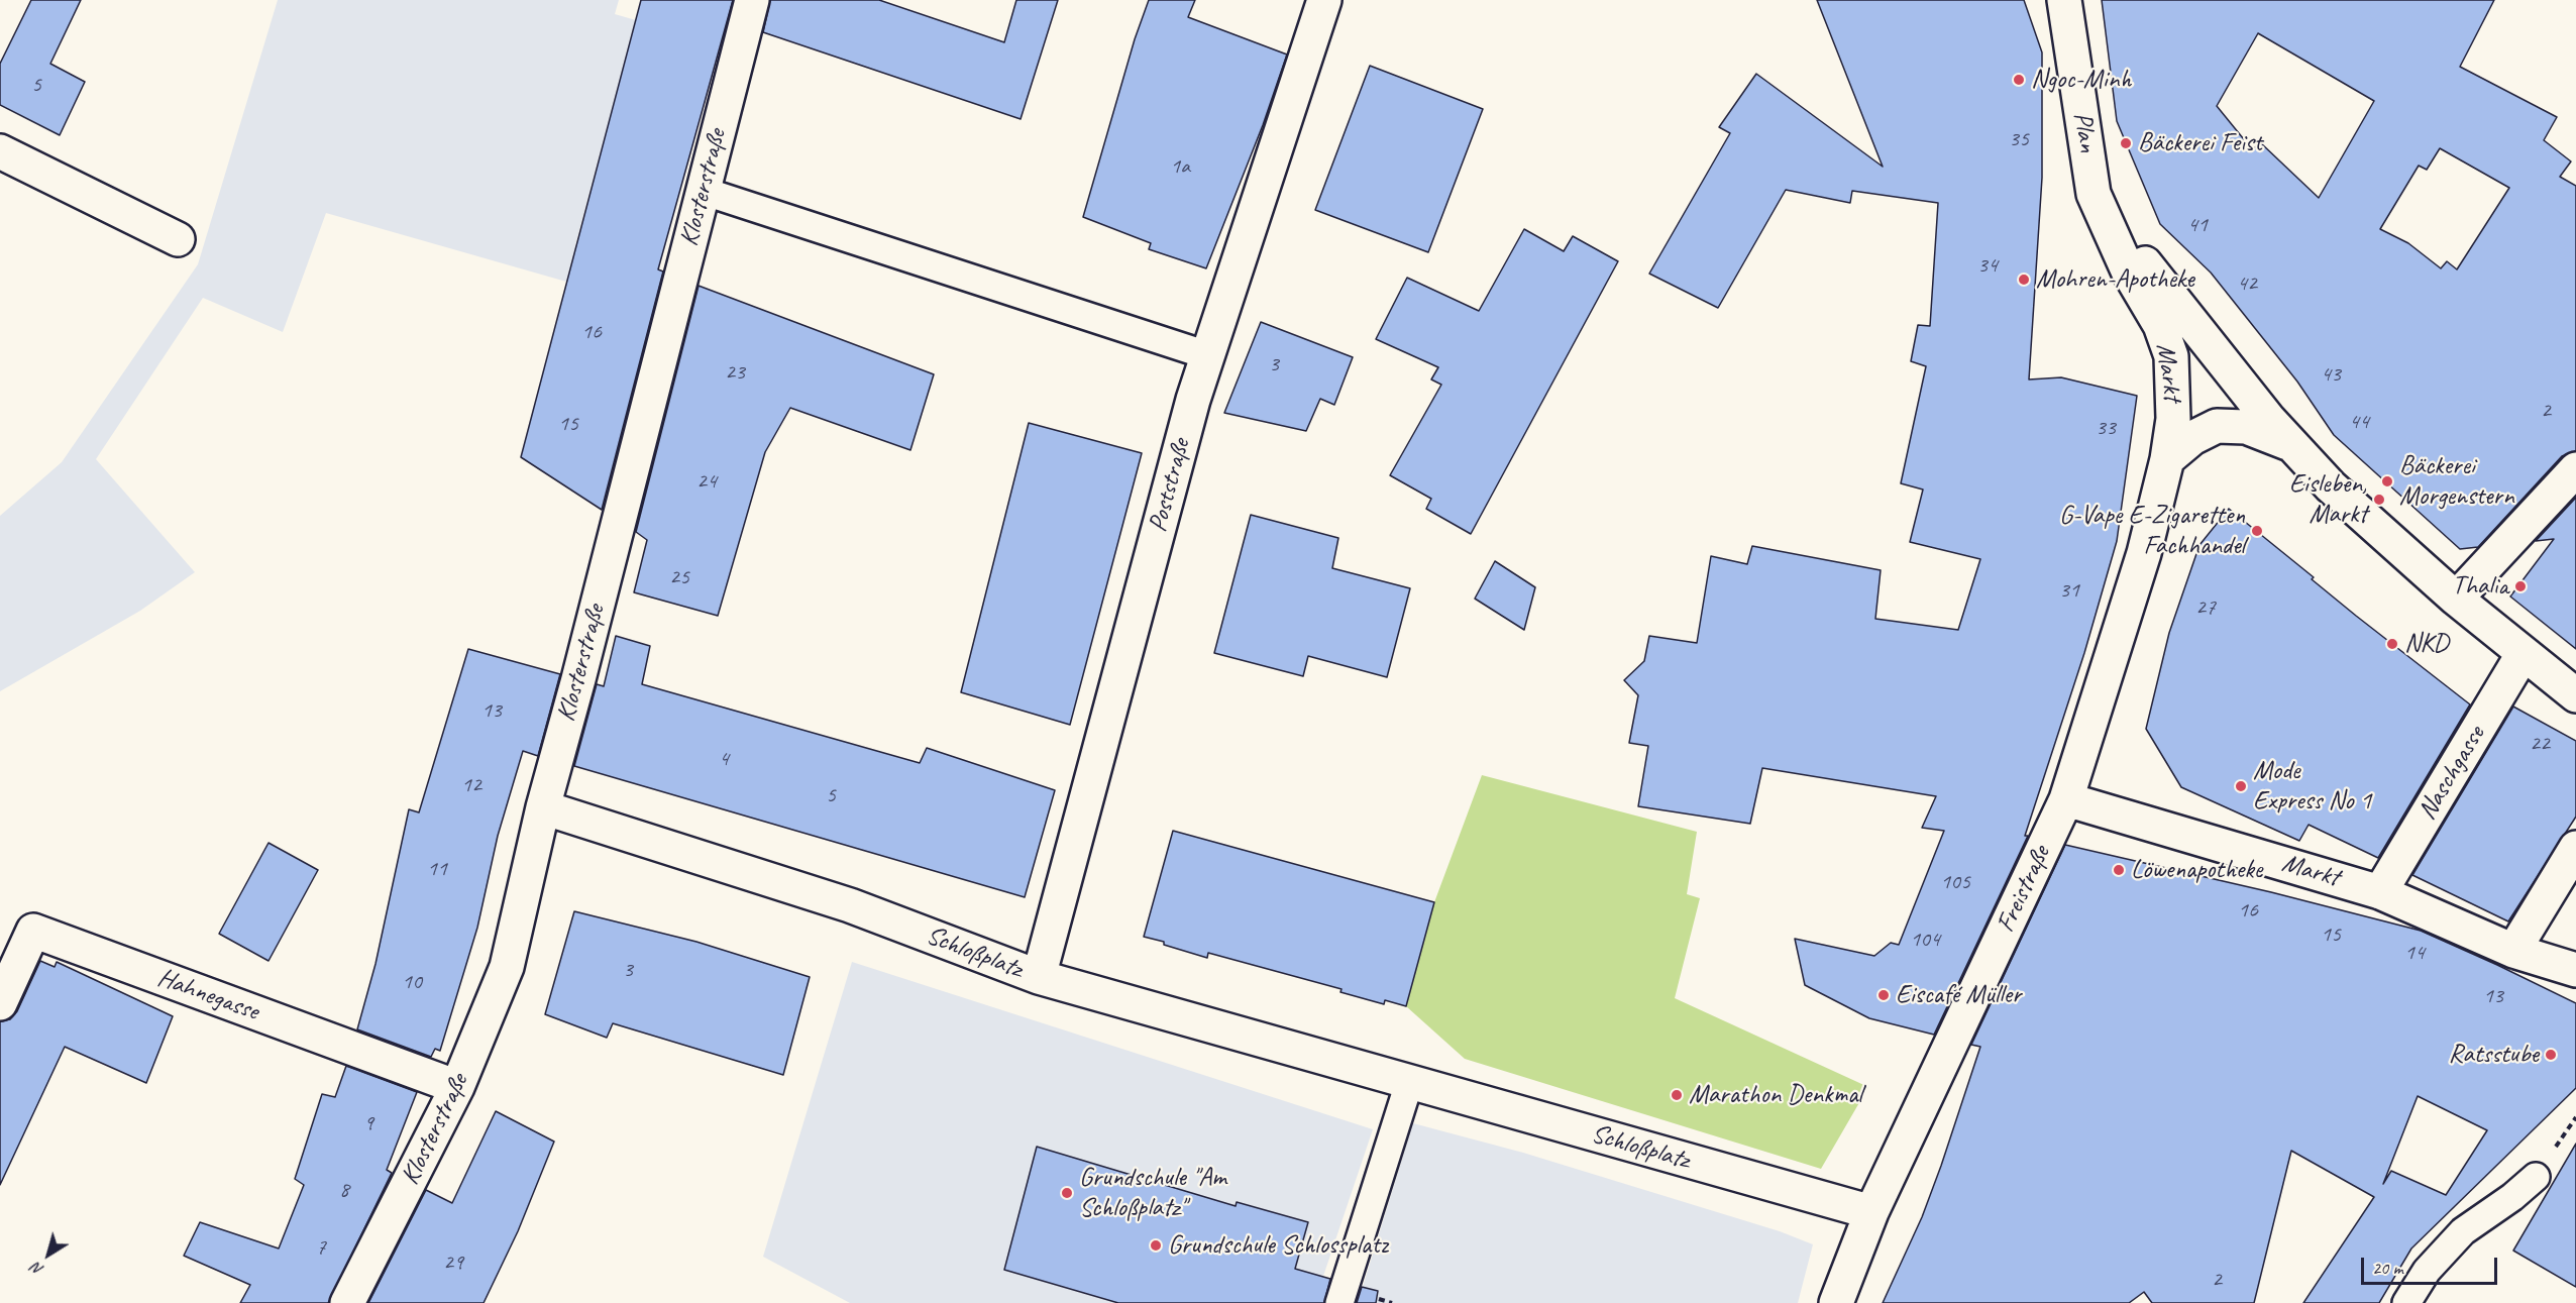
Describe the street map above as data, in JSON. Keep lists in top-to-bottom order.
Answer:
{
  "streets": {
    "street": [
      "Plan",
      "Klosterstraße",
      "Markt",
      "Poststraße",
      "Naschgasse",
      "Freistraße",
      "Schloßplatz",
      "Hahnegasse"
    ]
  },
  "crossings": [
    ["Plan", "Markt"],
    ["Klosterstraße", "Schloßplatz"],
    ["Klosterstraße", "Hahnegasse"],
    ["Markt", "Naschgasse"],
    ["Markt", "Freistraße"],
    ["Poststraße", "Schloßplatz"],
    ["Freistraße", "Schloßplatz"]
  ],
  "places": [
    "Ngoc-Minh",
    "Bäckerei Feist",
    "Mohren-Apotheke",
    "Bäckerei Morgenstern",
    "Eisleben, Markt",
    "G-Vape E-Zigaretten Fachhandel",
    "Thalia",
    "NKD",
    "Mode Express No 1",
    "Löwenapotheke",
    "Eiscafé Müller",
    "Ratsstube",
    "Marathon Denkmal",
    "Grundschule \"Am Schloßplatz\"",
    "Grundschule Schlossplatz"
  ],
  "house_numbers": [
    "5",
    "35",
    "1a",
    "41",
    "34",
    "42",
    "16",
    "3",
    "23",
    "43",
    "2",
    "44",
    "15",
    "33",
    "24",
    "25",
    "31",
    "27",
    "13",
    "22",
    "4",
    "12",
    "5",
    "11",
    "105",
    "16",
    "15",
    "104",
    "14",
    "3",
    "10",
    "13",
    "9",
    "8",
    "7",
    "29",
    "2"
  ],
  "scale_bar": "20 m",
  "north": "bottom left"
}
